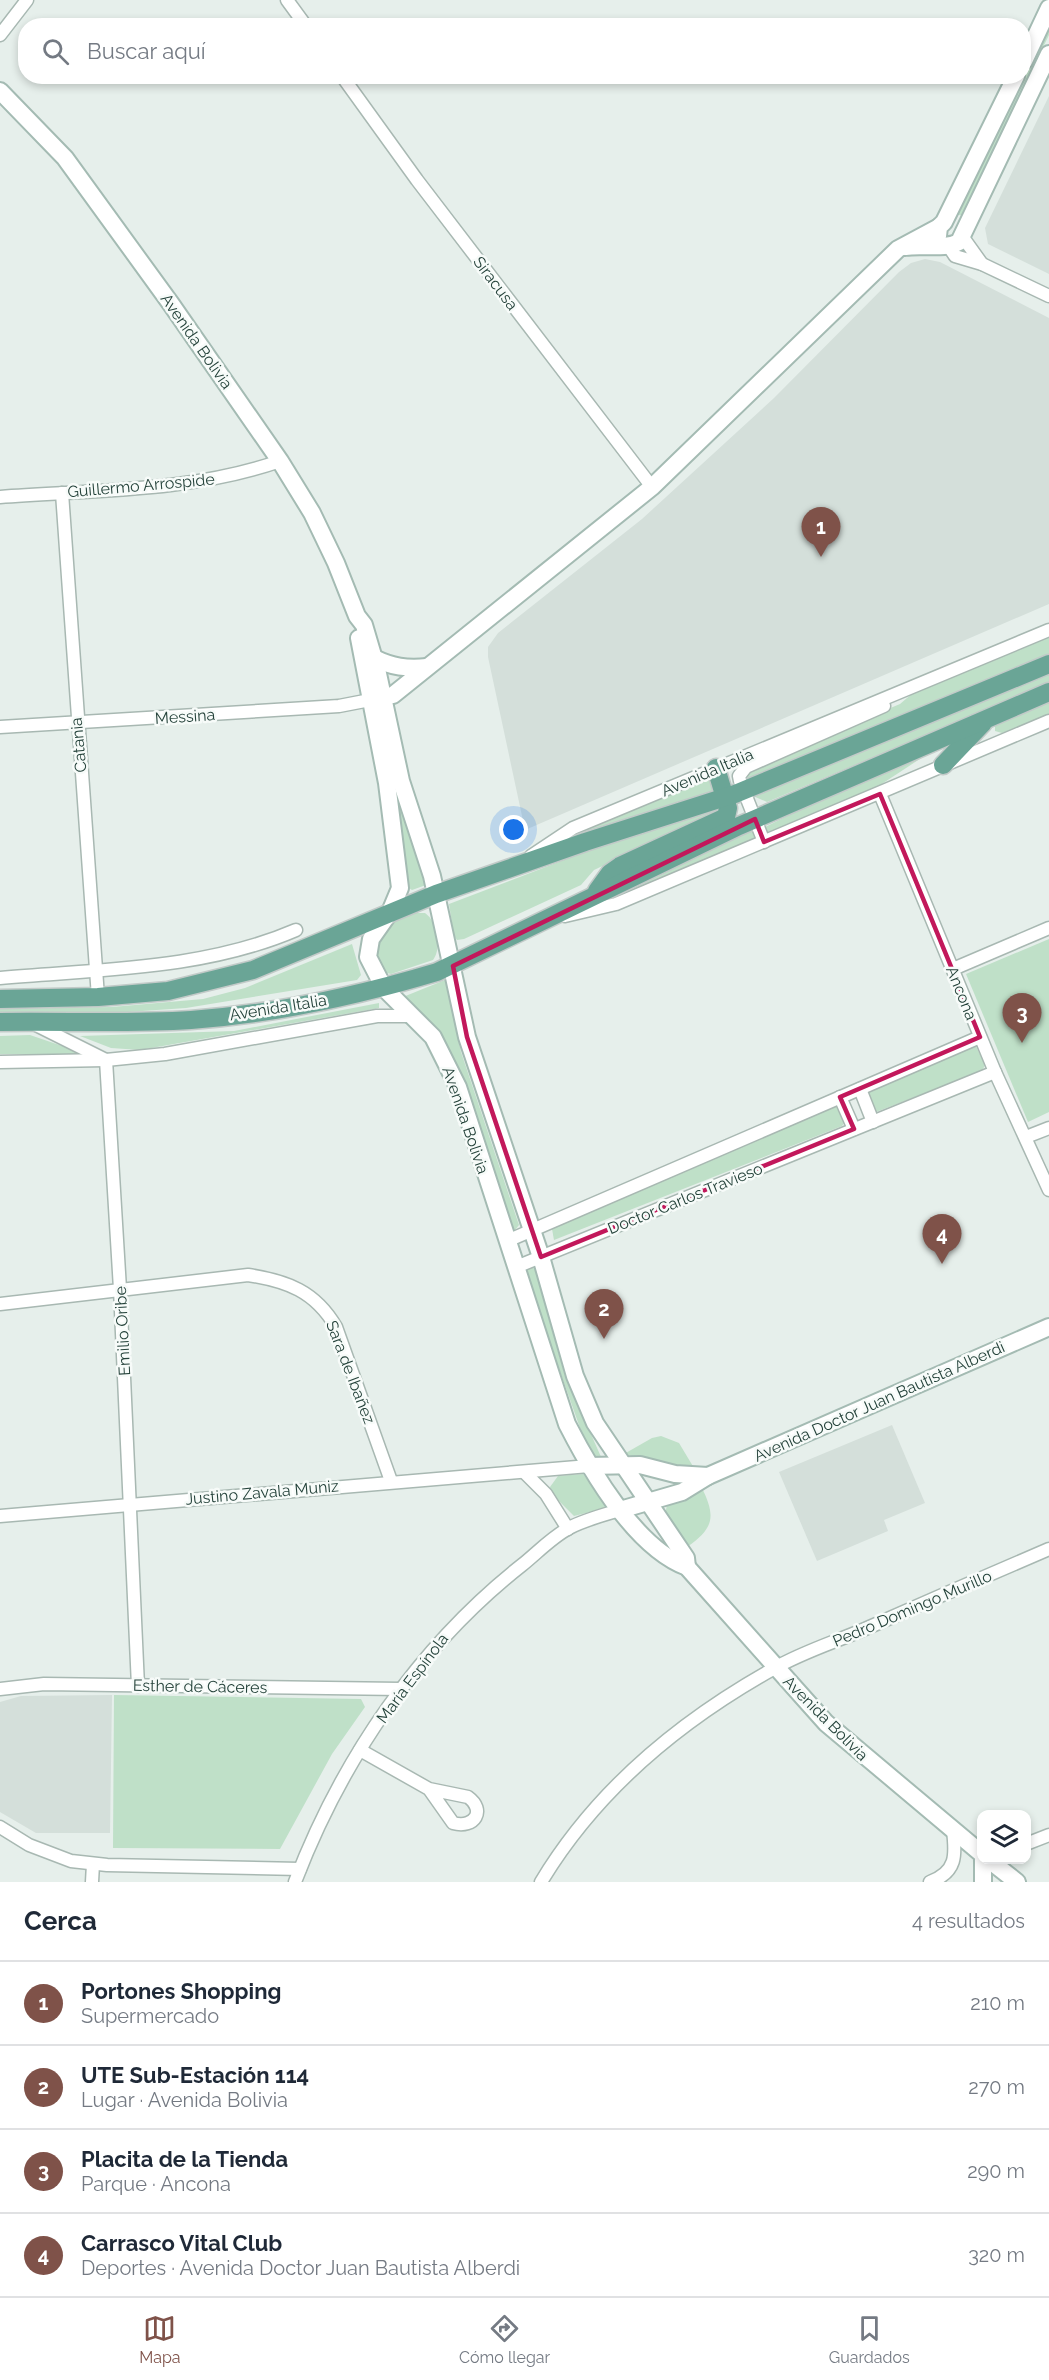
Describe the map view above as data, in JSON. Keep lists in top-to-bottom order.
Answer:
{
  "streets": {
    "main road": ["Avenida Italia"],
    "street": [
      "Siracusa",
      "Avenida Bolivia",
      "Guillermo Arrospide",
      "Messina",
      "Catania",
      "Ancona",
      "Doctor Carlos Travieso",
      "Emilio Oribe",
      "Sara de Ibañez",
      "Avenida Doctor Juan Bautista Alberdi",
      "Justino Zavala Muniz",
      "Pedro Domingo Murillo",
      "María Espínola",
      "Esther de Cáceres"
    ]
  },
  "crossings": [
    ["Avenida Bolivia", "Guillermo Arrospide"],
    ["Avenida Bolivia", "Messina"],
    ["Avenida Bolivia", "Avenida Italia"],
    ["Avenida Bolivia", "Doctor Carlos Travieso"],
    ["Avenida Bolivia", "Avenida Doctor Juan Bautista Alberdi"],
    ["Avenida Bolivia", "Justino Zavala Muniz"],
    ["Avenida Bolivia", "Pedro Domingo Murillo"],
    ["Avenida Bolivia", "María Espínola"],
    ["Guillermo Arrospide", "Catania"],
    ["Messina", "Catania"],
    ["Catania", "Avenida Italia"],
    ["Avenida Italia", "Ancona"],
    ["Avenida Italia", "Emilio Oribe"],
    ["Ancona", "Doctor Carlos Travieso"],
    ["Emilio Oribe", "Sara de Ibañez"],
    ["Emilio Oribe", "Justino Zavala Muniz"],
    ["Emilio Oribe", "Esther de Cáceres"],
    ["Sara de Ibañez", "Justino Zavala Muniz"],
    ["Avenida Doctor Juan Bautista Alberdi", "Justino Zavala Muniz"],
    ["Avenida Doctor Juan Bautista Alberdi", "María Espínola"],
    ["María Espínola", "Esther de Cáceres"]
  ],
  "page": {
    "search": "Buscar aquí",
    "pins": [
      "1",
      "3",
      "4",
      "2"
    ],
    "heading": ["Cerca", "4 resultados"],
    "list": [
      {
        "mark": "1",
        "name": "Portones Shopping",
        "note": "Supermercado",
        "value": "210 m"
      },
      {
        "mark": "2",
        "name": "UTE Sub-Estación 114",
        "note": "Lugar · Avenida Bolivia",
        "value": "270 m"
      },
      {
        "mark": "3",
        "name": "Placita de la Tienda",
        "note": "Parque · Ancona",
        "value": "290 m"
      },
      {
        "mark": "4",
        "name": "Carrasco Vital Club",
        "note": "Deportes · Avenida Doctor Juan Bautista Alberdi",
        "value": "320 m"
      }
    ],
    "nav": ["Mapa", "Cómo llegar", "Guardados"]
  }
}
